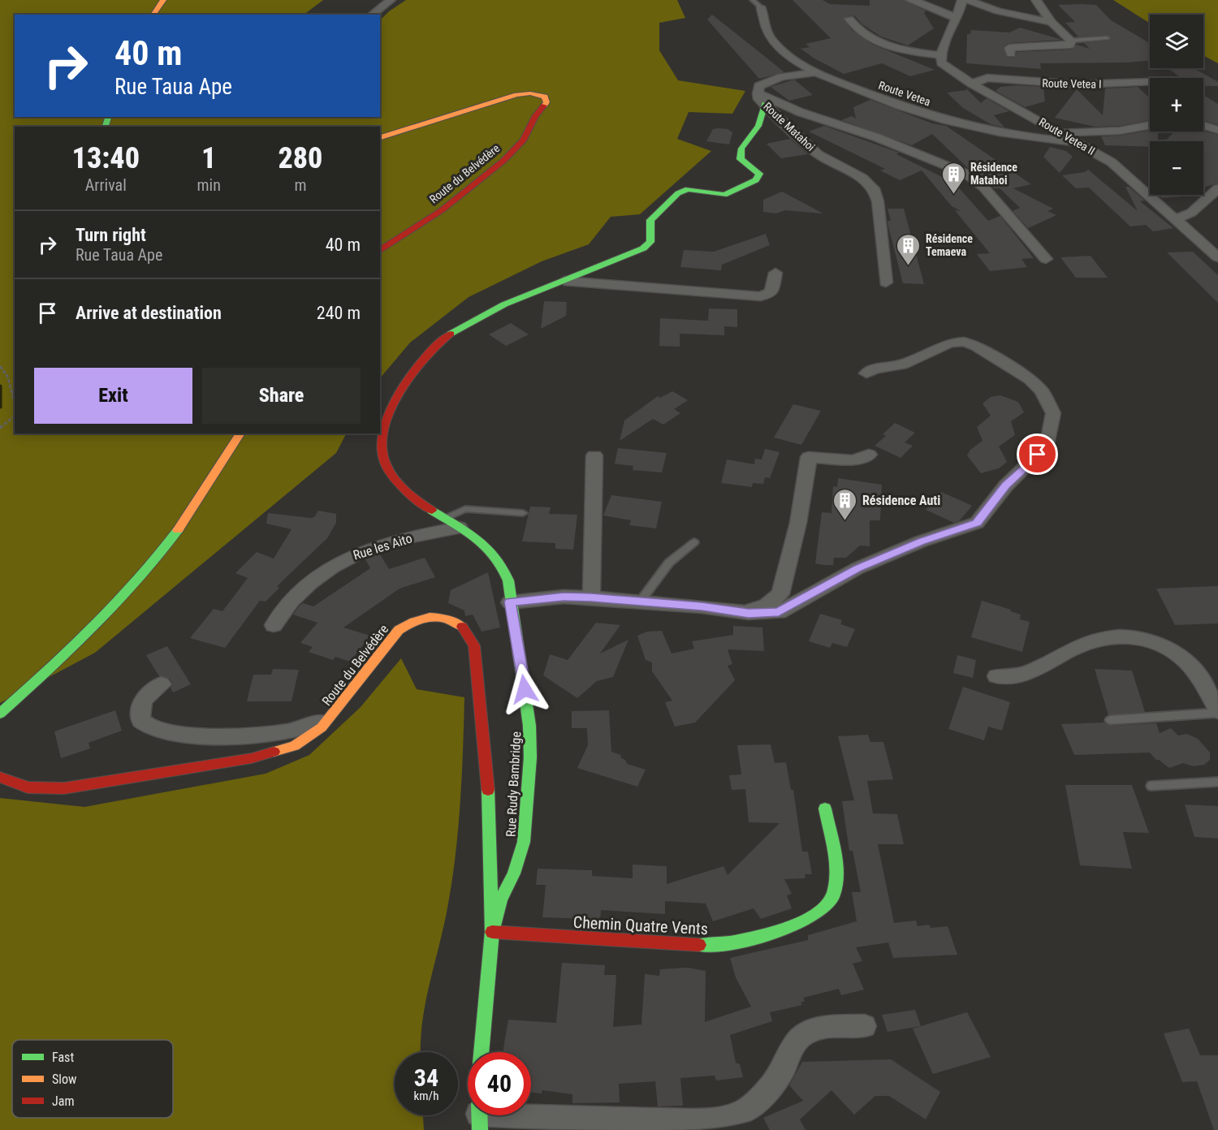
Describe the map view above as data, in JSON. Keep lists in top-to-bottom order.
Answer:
{
  "streets": {
    "street": [
      "Route Vetea I",
      "Route Vetea",
      "Route Matahoi",
      "Route Vetea II",
      "Route du Belvédère",
      "Rue les Aito",
      "Rue Rudy Bambridge",
      "Chemin Quatre Vents"
    ]
  },
  "crossings": [
    ["Route Vetea I", "Route Vetea II"],
    ["Route Vetea", "Route Matahoi"],
    ["Route Vetea", "Route Vetea II"],
    ["Route Matahoi", "Rue Rudy Bambridge"],
    ["Route du Belvédère", "Rue Rudy Bambridge"],
    ["Route du Belvédère", "Chemin Quatre Vents"],
    ["Rue les Aito", "Rue Rudy Bambridge"],
    ["Rue Rudy Bambridge", "Chemin Quatre Vents"]
  ],
  "places": {
    "building": ["Résidence Matahoi", "Résidence Temaeva", "Résidence Auti"]
  },
  "legend": ["Fast", "Slow", "Jam"],
  "page": {
    "map_buttons": ["+", "−"],
    "turn": ["40 m", "Rue Taua Ape"],
    "eta": [
      "13:40",
      "Arrival",
      "1",
      "min",
      "280",
      "m"
    ],
    "list": [
      {
        "name": "Turn right",
        "note": "Rue Taua Ape",
        "value": "40 m"
      },
      {
        "name": "Arrive at destination",
        "value": "240 m"
      }
    ],
    "buttons": ["Exit", "Share"],
    "speed": "34 km/h",
    "limit": "40"
  }
}
